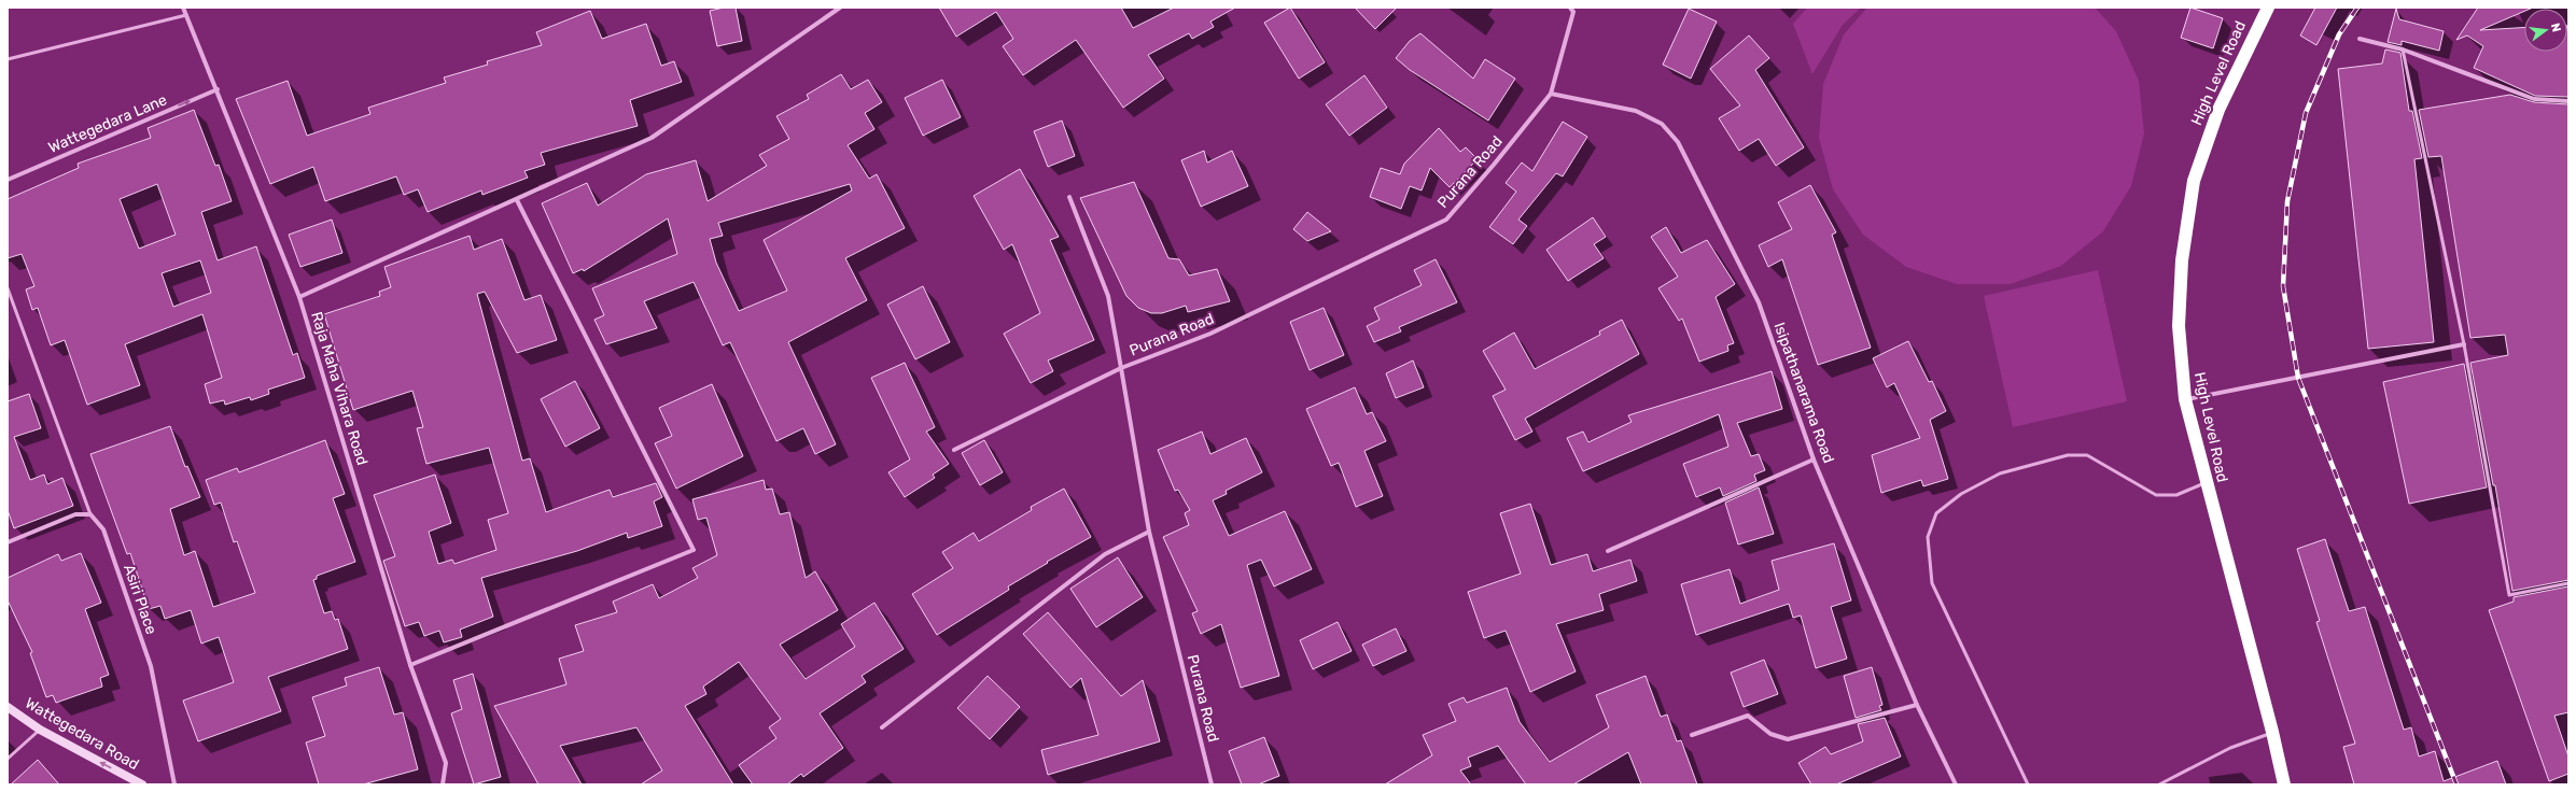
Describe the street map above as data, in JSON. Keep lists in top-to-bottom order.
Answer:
{
  "streets": {
    "highway": ["High Level Road"],
    "street": [
      "Wattegedara Lane",
      "Purana Road",
      "Raja Maha Vihara Road",
      "Isipathanarama Road",
      "Asiri Place",
      "Wattegedara Road"
    ]
  },
  "crossings": [
    ["Wattegedara Lane", "Raja Maha Vihara Road"],
    ["Purana Road", "Isipathanarama Road"]
  ],
  "one_way": ["Wattegedara Lane", "Wattegedara Road"],
  "north": "right"
}
